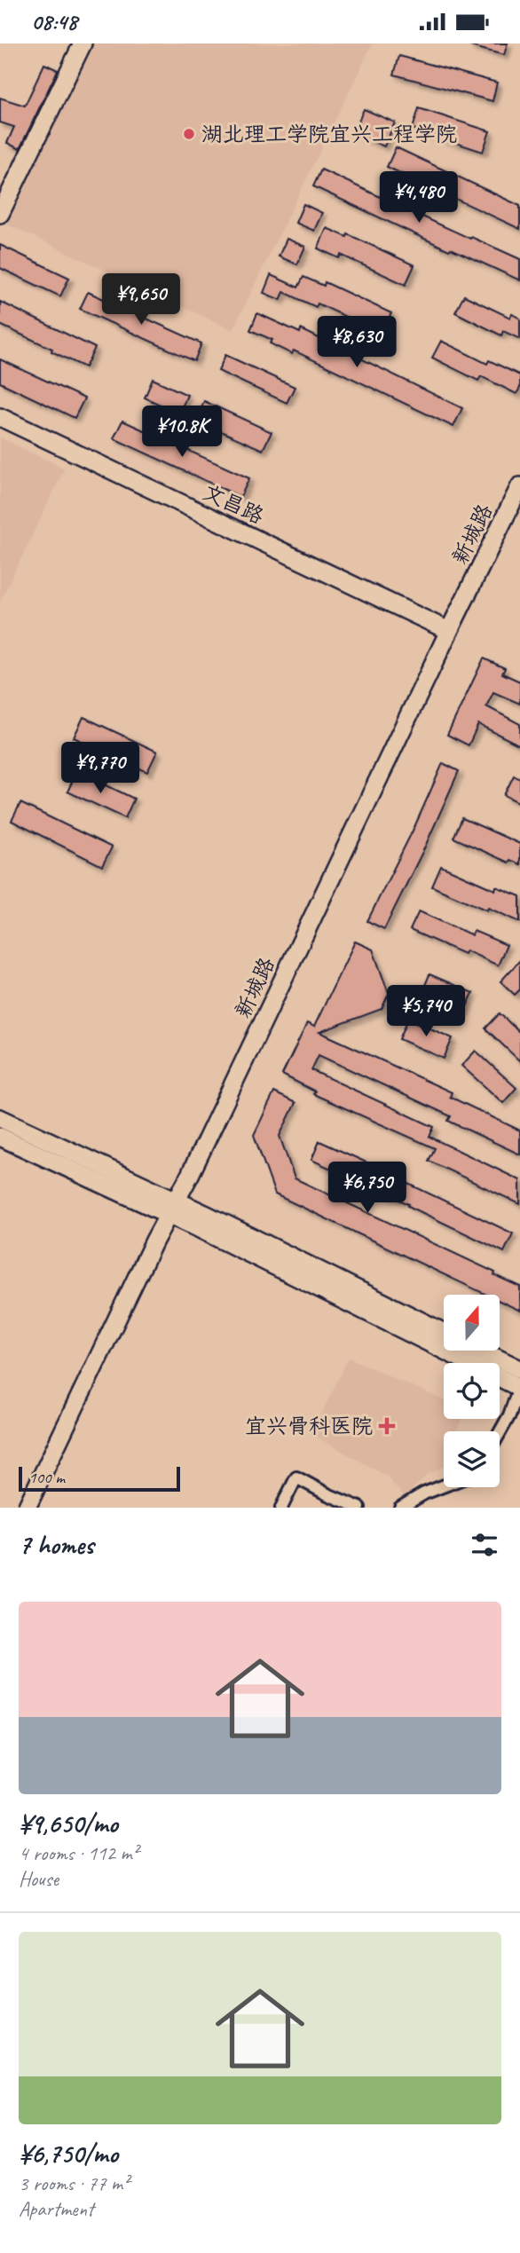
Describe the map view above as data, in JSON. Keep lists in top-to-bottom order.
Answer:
{
  "streets": {
    "street": ["文昌路", "新城路"]
  },
  "crossings": [
    ["文昌路", "新城路"]
  ],
  "places": {
    "other": ["湖北理工学院宜兴工程学院"],
    "health": ["宜兴骨科医院"]
  },
  "scale_bar": "100 m",
  "north": "top",
  "page": {
    "status": "08:48",
    "price": [
      "¥4,480",
      "¥9,650",
      "¥8,630",
      "¥10.8K",
      "¥9,770",
      "¥5,740",
      "¥6,750"
    ],
    "scale": "100 m",
    "heading": "7 homes",
    "list": [
      {
        "name": "¥9,650/mo",
        "note": "4 rooms · 112 m² · House"
      },
      {
        "name": "¥6,750/mo",
        "note": "3 rooms · 77 m² · Apartment"
      }
    ]
  }
}
